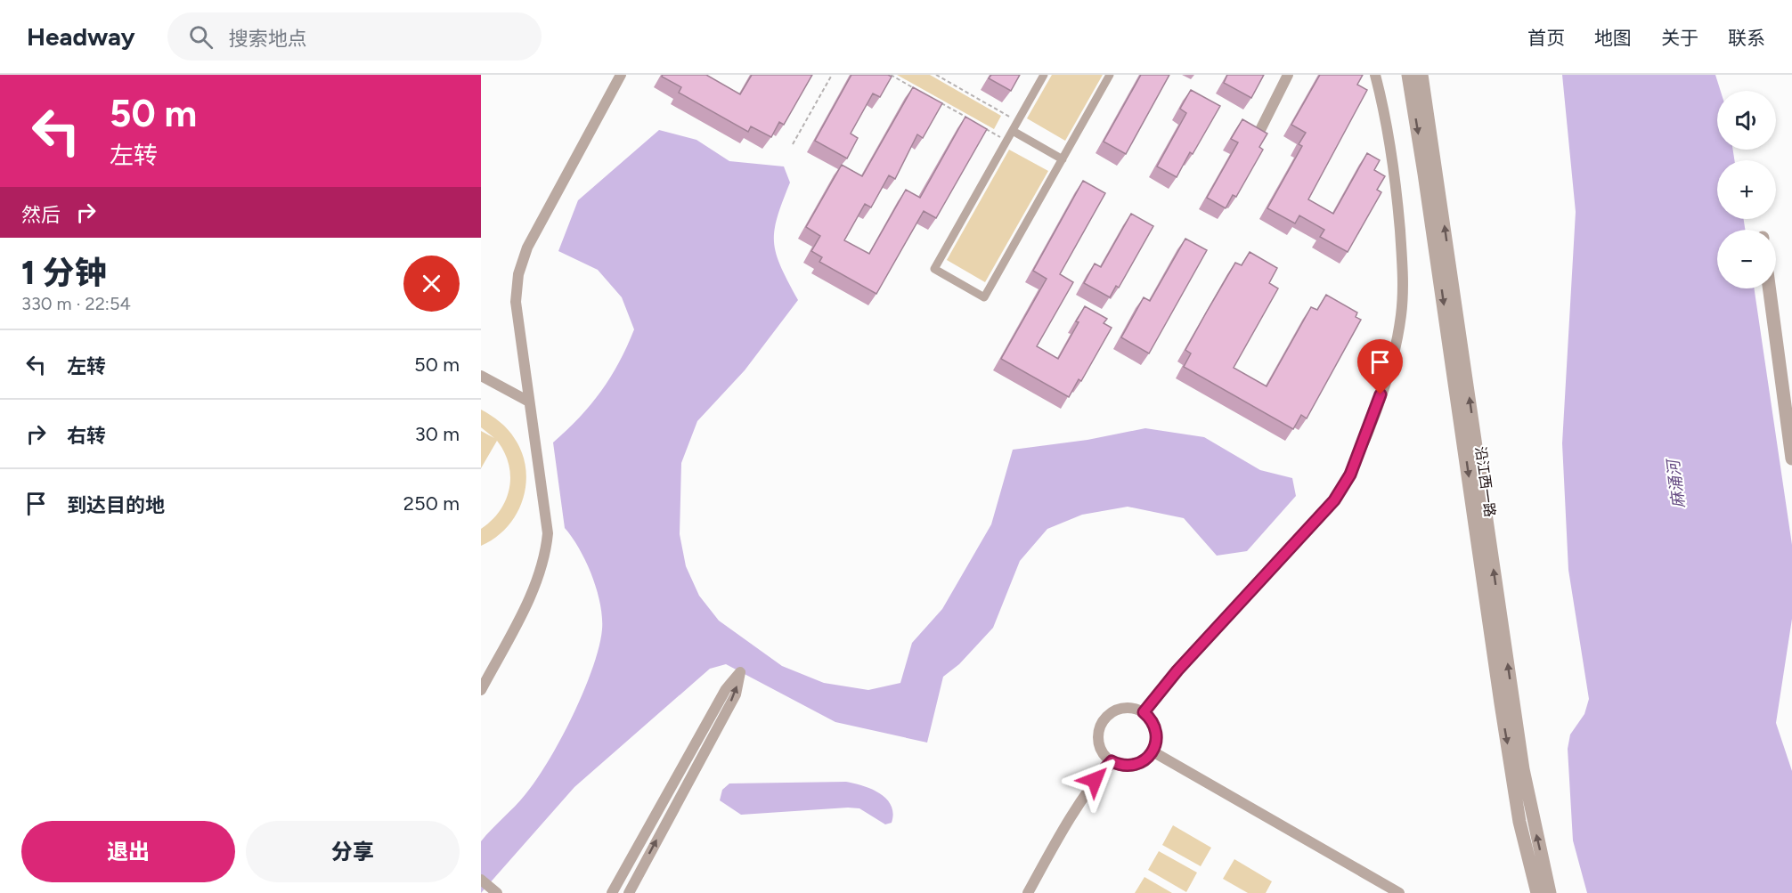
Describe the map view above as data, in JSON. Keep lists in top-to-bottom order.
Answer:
{
  "streets": {
    "street": ["沿江西一路"]
  },
  "water": ["麻涌河"],
  "page": {
    "header": "Headway",
    "search": "搜索地点",
    "nav": [
      "首页",
      "地图",
      "关于",
      "联系"
    ],
    "turn": ["50 m", "左转"],
    "map_buttons": ["+", "−"],
    "then": "然后",
    "heading": ["1 分钟", "330 m · 22:54"],
    "list": [
      {
        "name": "左转",
        "value": "50 m"
      },
      {
        "name": "右转",
        "value": "30 m"
      },
      {
        "name": "到达目的地",
        "value": "250 m"
      }
    ],
    "buttons": ["退出", "分享"]
  }
}
